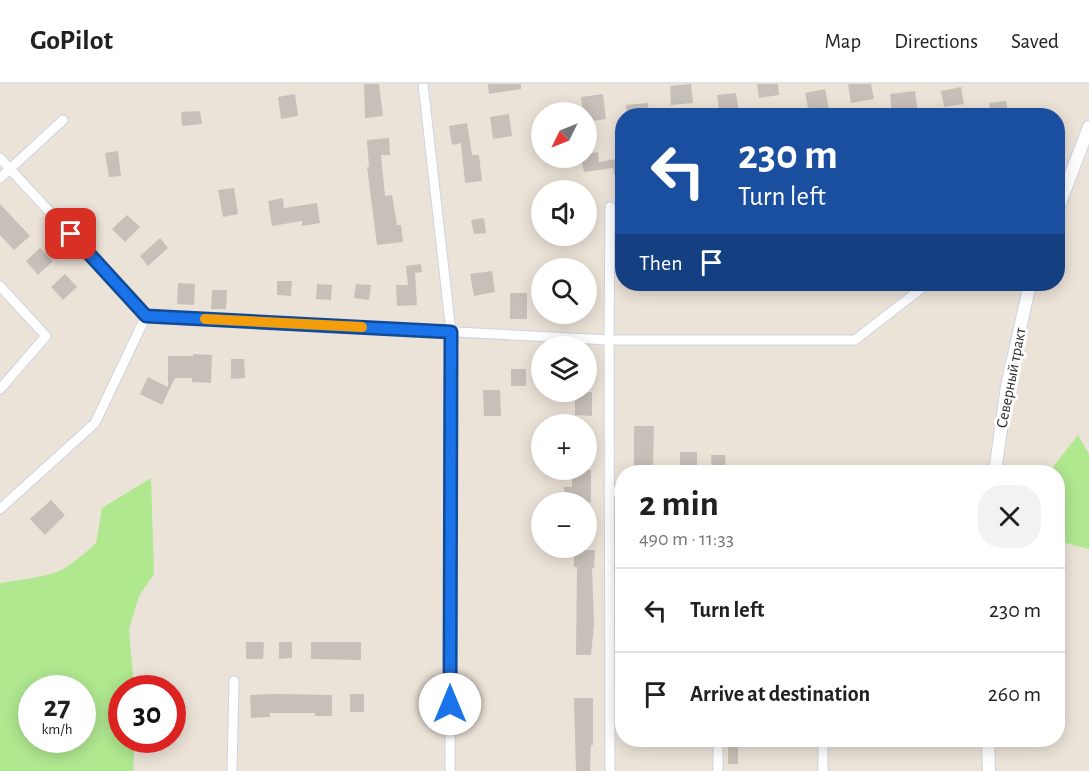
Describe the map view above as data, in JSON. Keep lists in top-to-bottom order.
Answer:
{
  "streets": {
    "main road": ["Северный тракт"]
  },
  "north": "bottom left",
  "page": {
    "header": "GoPilot",
    "nav": ["Map", "Directions", "Saved"],
    "map_buttons": ["+", "−"],
    "turn": ["230 m", "Turn left"],
    "then": "Then",
    "heading": ["2 min", "490 m · 11:33"],
    "list": [
      {
        "name": "Turn left",
        "value": "230 m"
      },
      {
        "name": "Arrive at destination",
        "value": "260 m"
      }
    ],
    "speed": "27 km/h",
    "limit": "30"
  }
}
